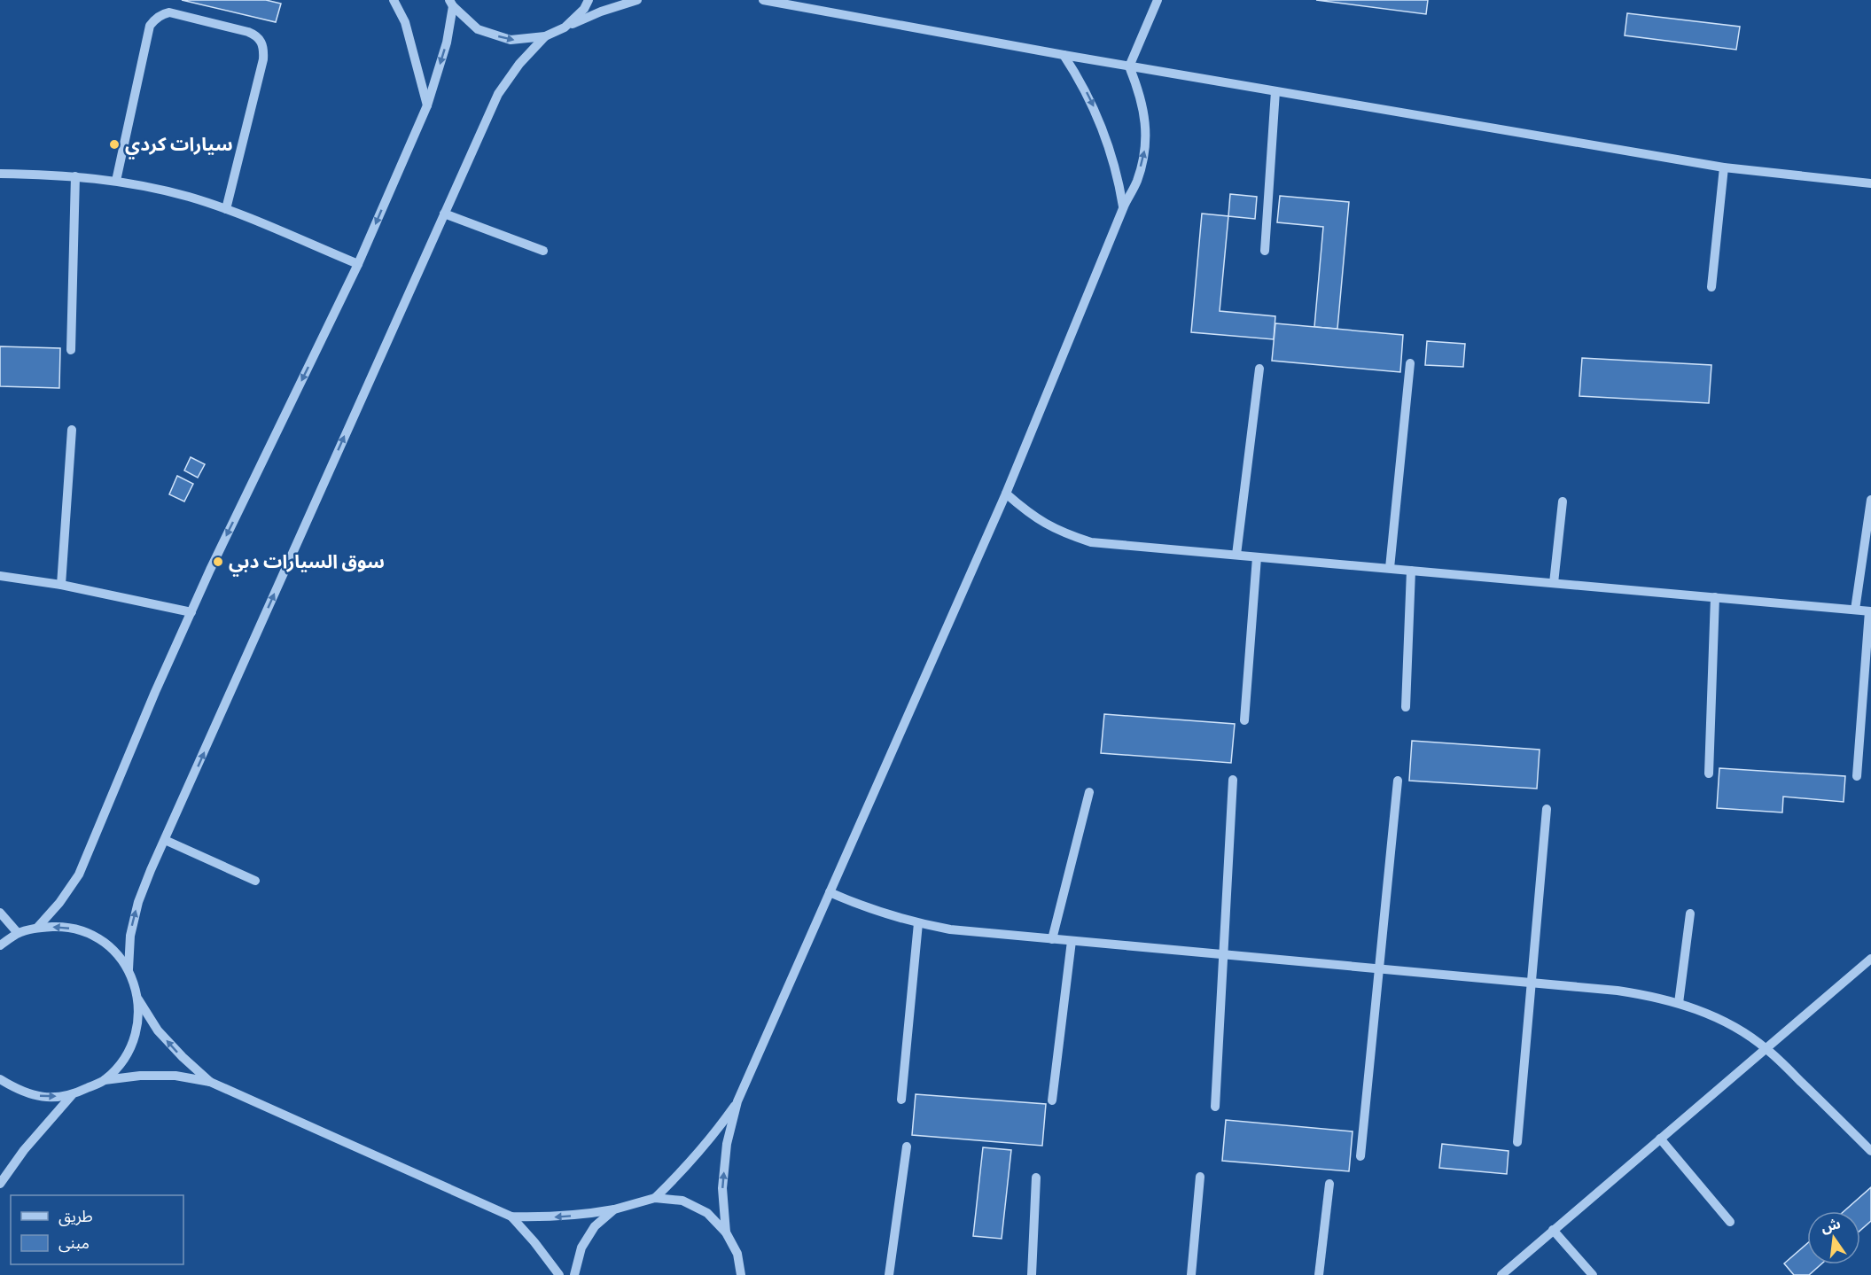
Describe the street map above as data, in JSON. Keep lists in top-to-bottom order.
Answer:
{
  "places": ["سيارات كردي", "سوق السيارات دبي"],
  "legend": ["طريق", "مبنى"],
  "north": "top"
}
